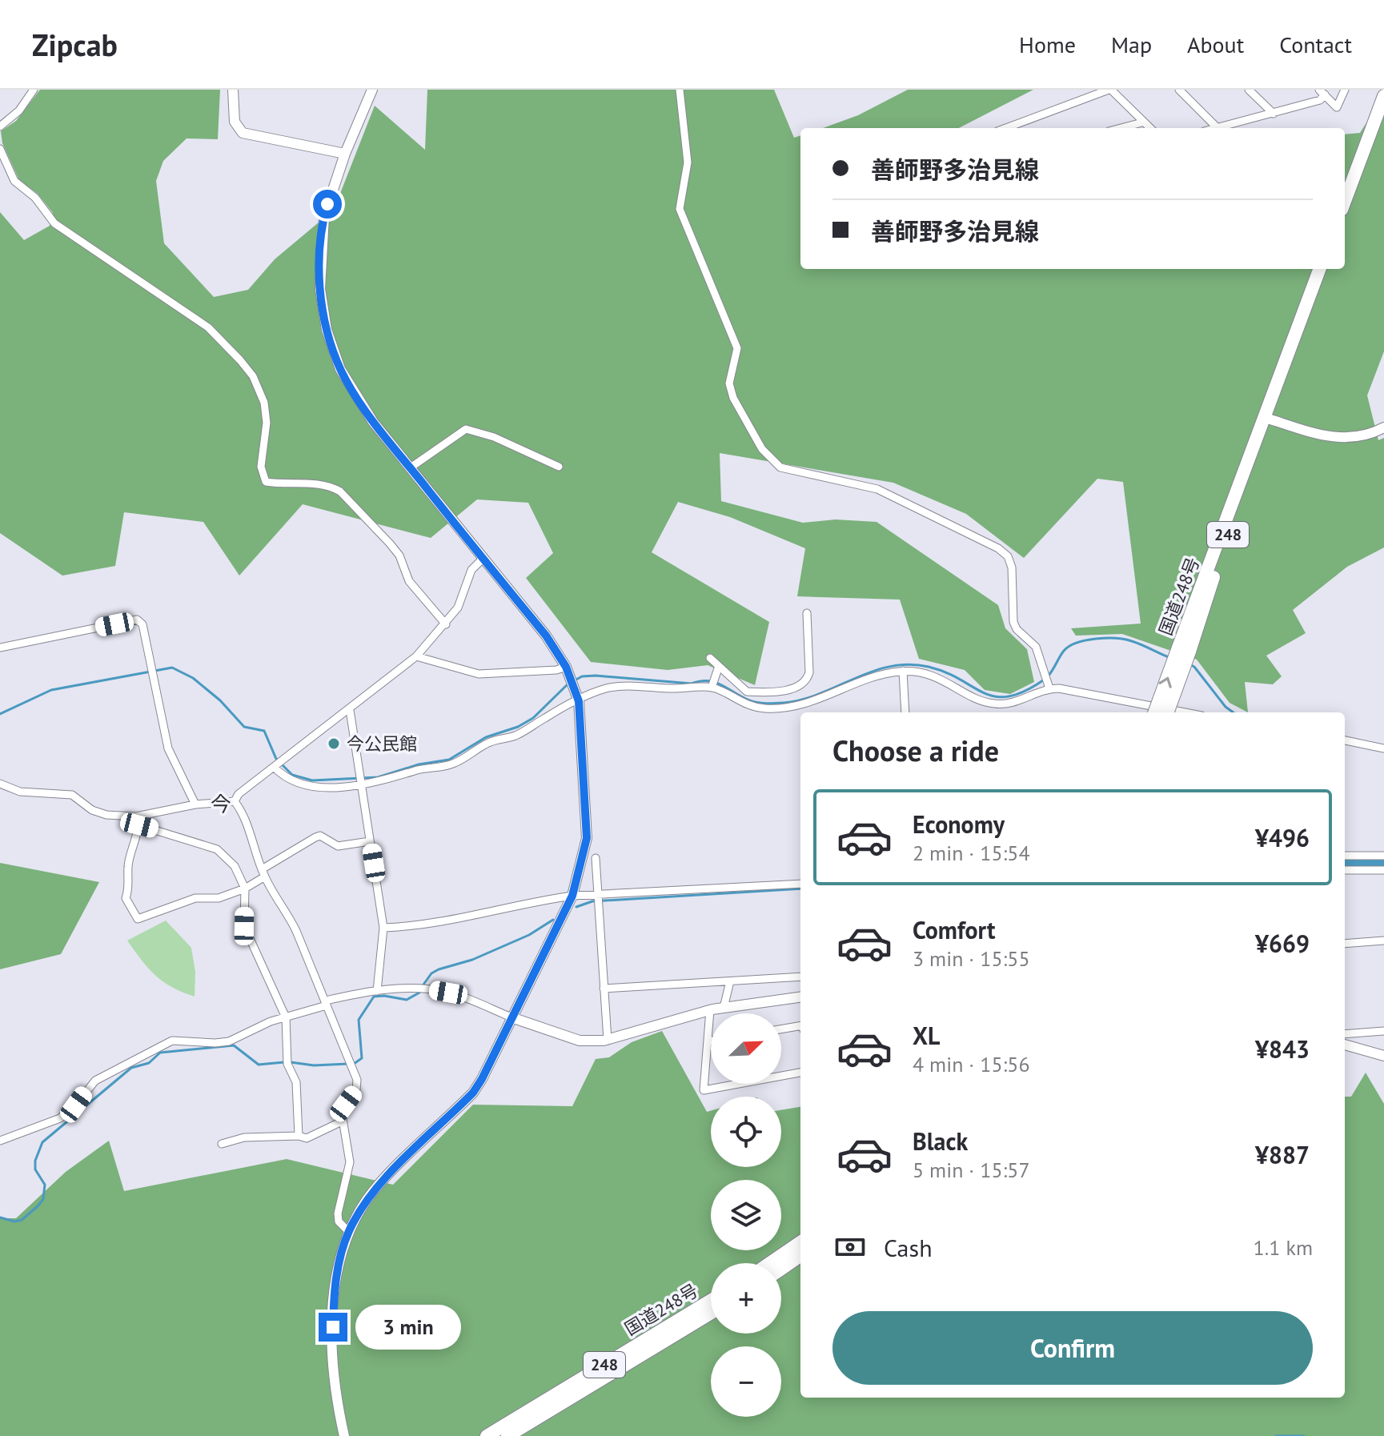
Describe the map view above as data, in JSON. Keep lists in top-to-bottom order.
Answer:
{
  "streets": {
    "highway": ["248", "国道248号"]
  },
  "districts": ["今"],
  "places": ["今公民館"],
  "north": "top right",
  "page": {
    "header": "Zipcab",
    "nav": [
      "Home",
      "Map",
      "About",
      "Contact"
    ],
    "banner": ["善師野多治見線", "善師野多治見線"],
    "heading": "Choose a ride",
    "list": [
      {
        "name": "Economy",
        "note": "2 min · 15:54",
        "value": "¥496"
      },
      {
        "name": "Comfort",
        "note": "3 min · 15:55",
        "value": "¥669"
      },
      {
        "name": "XL",
        "note": "4 min · 15:56",
        "value": "¥843"
      },
      {
        "name": "Black",
        "note": "5 min · 15:57",
        "value": "¥887"
      }
    ],
    "map_buttons": ["+", "−"],
    "pay": ["Cash", "1.1 km"],
    "buttons": "Confirm",
    "bubble": "3 min"
  }
}
